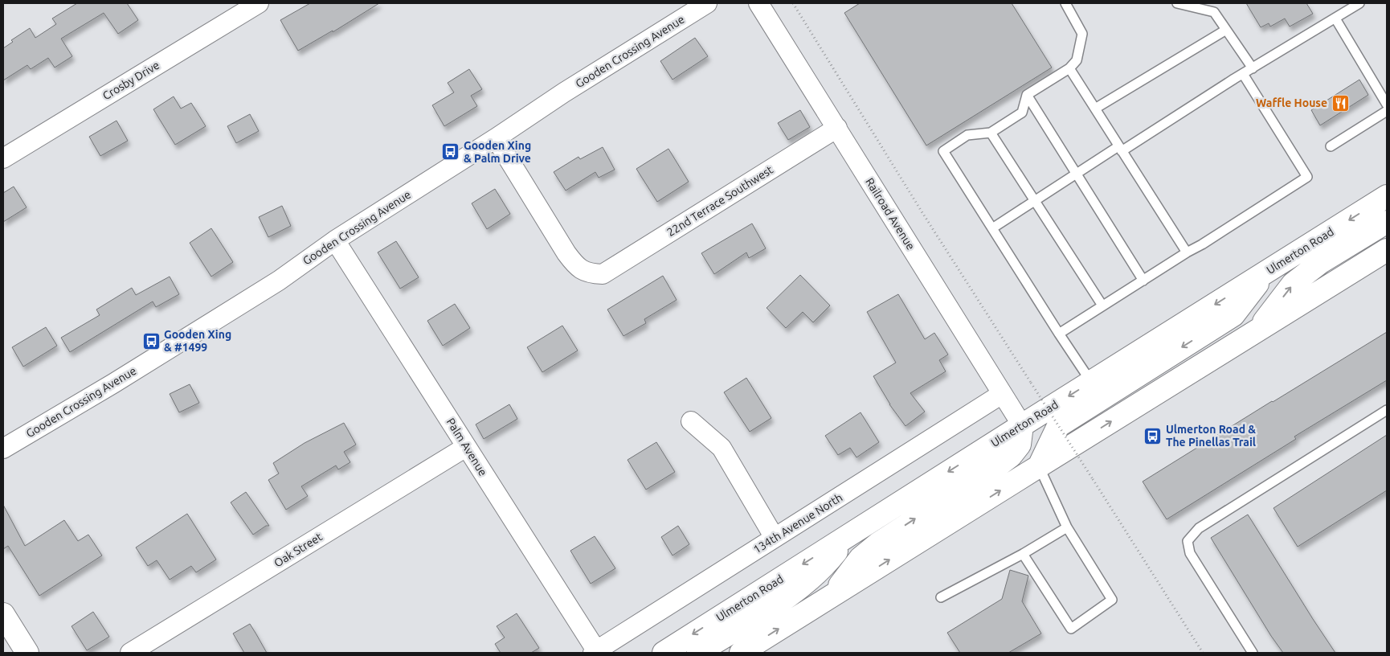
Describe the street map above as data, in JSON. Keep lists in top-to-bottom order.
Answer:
{
  "streets": {
    "main road": ["Ulmerton Road"],
    "street": [
      "Gooden Crossing Avenue",
      "Crosby Drive",
      "22nd Terrace Southwest",
      "Railroad Avenue",
      "Palm Avenue",
      "134th Avenue North",
      "Oak Street"
    ]
  },
  "crossings": [
    ["Gooden Crossing Avenue", "22nd Terrace Southwest"],
    ["Gooden Crossing Avenue", "Palm Avenue"],
    ["22nd Terrace Southwest", "Railroad Avenue"],
    ["Railroad Avenue", "Ulmerton Road"],
    ["Railroad Avenue", "134th Avenue North"],
    ["Palm Avenue", "134th Avenue North"],
    ["Palm Avenue", "Oak Street"]
  ],
  "places": {
    "restaurant": ["Waffle House"],
    "bus stop": ["Gooden Xing & Palm Drive", "Gooden Xing & #1499", "Ulmerton Road & The Pinellas Trail"]
  }
}
